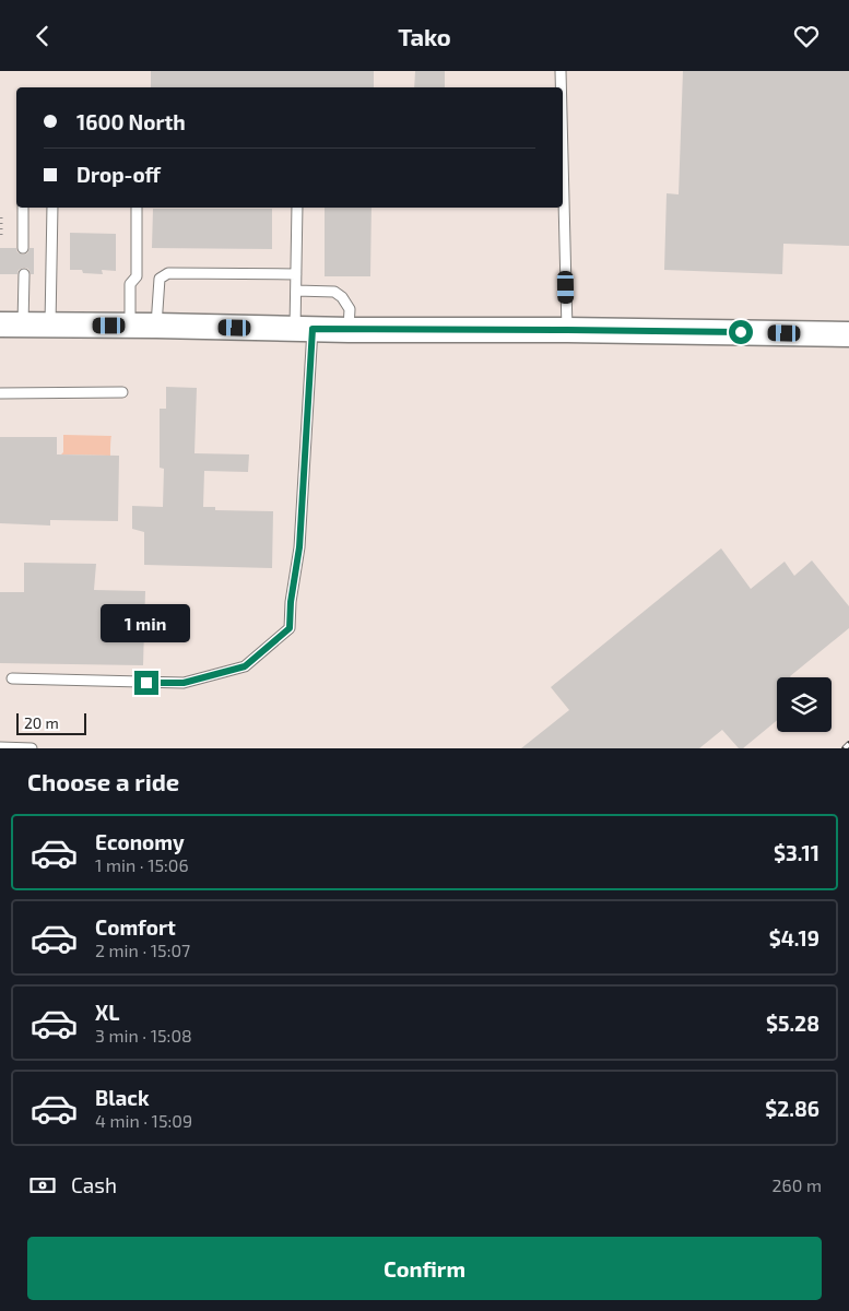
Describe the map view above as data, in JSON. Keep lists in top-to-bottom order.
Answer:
{
  "scale_bar": "20 m",
  "page": {
    "header": "Tako",
    "banner": ["1600 North", "Drop-off"],
    "bubble": "1 min",
    "scale": "20 m",
    "heading": "Choose a ride",
    "list": [
      {
        "name": "Economy",
        "note": "1 min · 15:06",
        "value": "$3.11"
      },
      {
        "name": "Comfort",
        "note": "2 min · 15:07",
        "value": "$4.19"
      },
      {
        "name": "XL",
        "note": "3 min · 15:08",
        "value": "$5.28"
      },
      {
        "name": "Black",
        "note": "4 min · 15:09",
        "value": "$2.86"
      }
    ],
    "pay": ["Cash", "260 m"],
    "buttons": "Confirm"
  }
}
